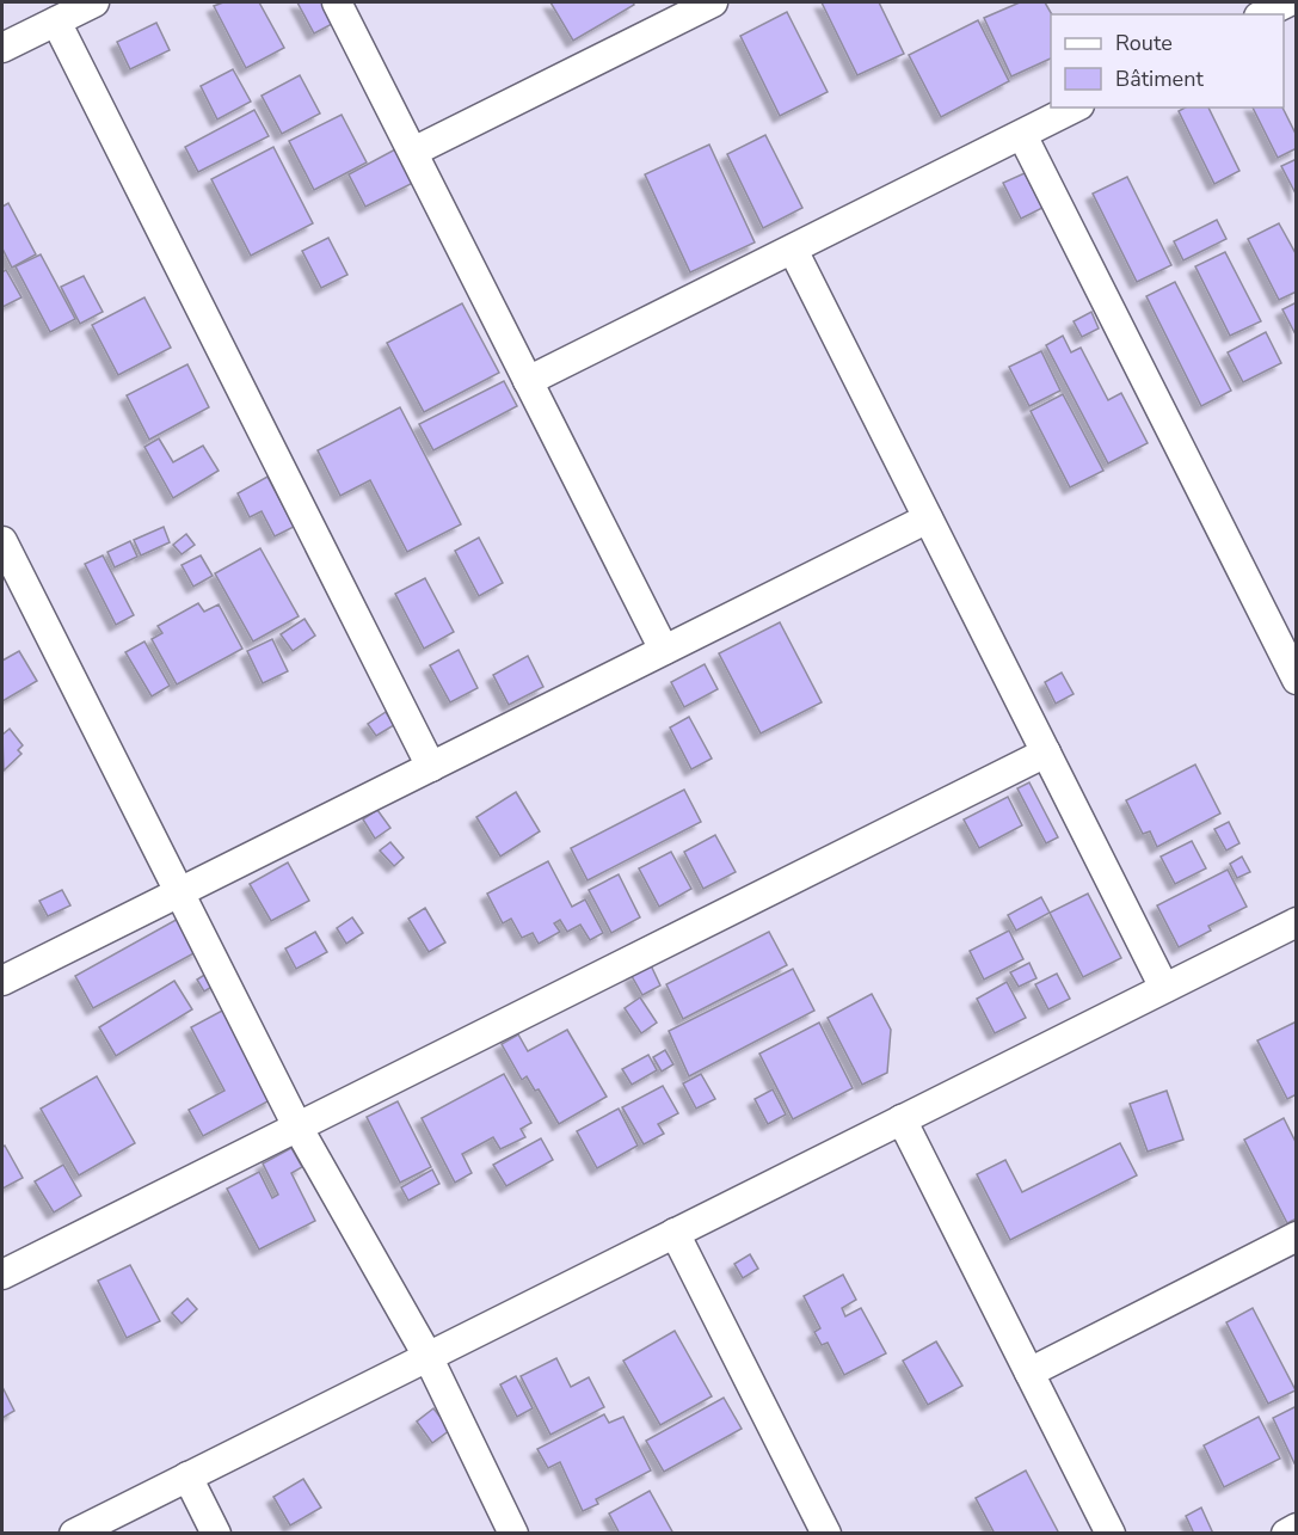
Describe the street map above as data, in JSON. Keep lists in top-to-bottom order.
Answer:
{
  "legend": ["Route", "Bâtiment"]
}
